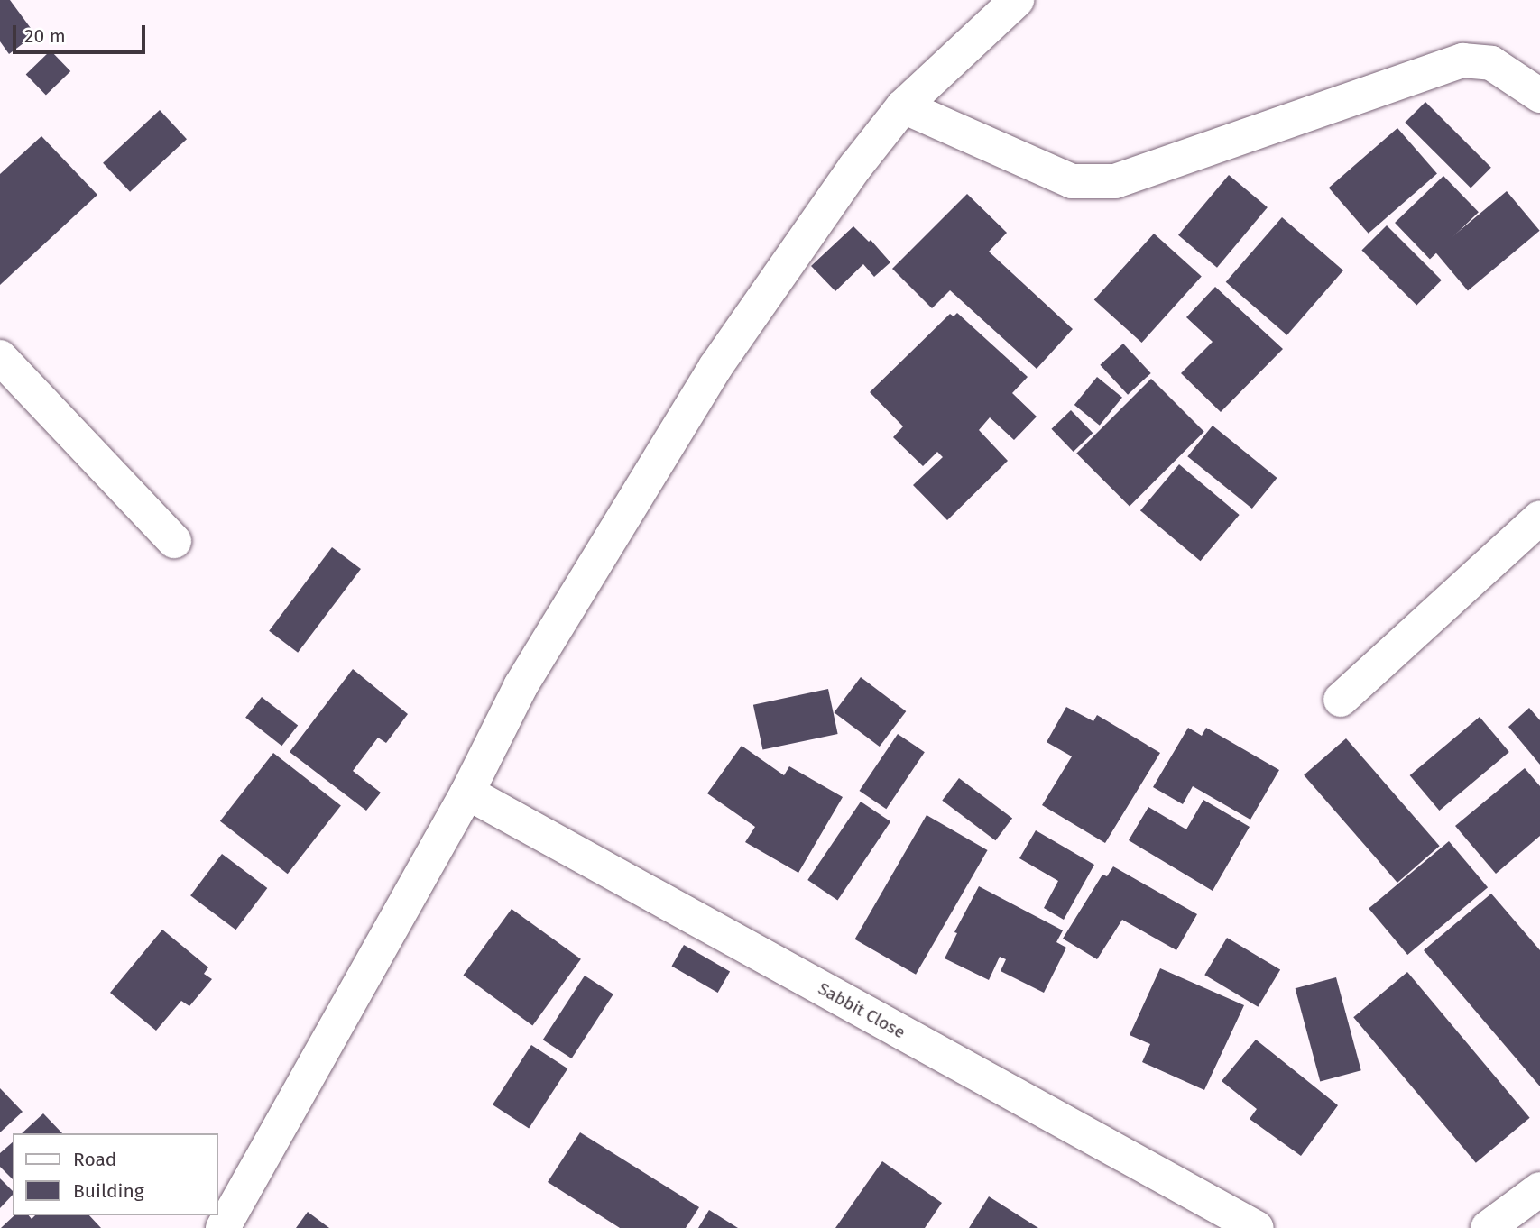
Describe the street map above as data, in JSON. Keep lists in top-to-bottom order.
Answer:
{
  "streets": {
    "street": ["Sabbit Close"]
  },
  "legend": ["Road", "Building"],
  "scale_bar": "20 m"
}
